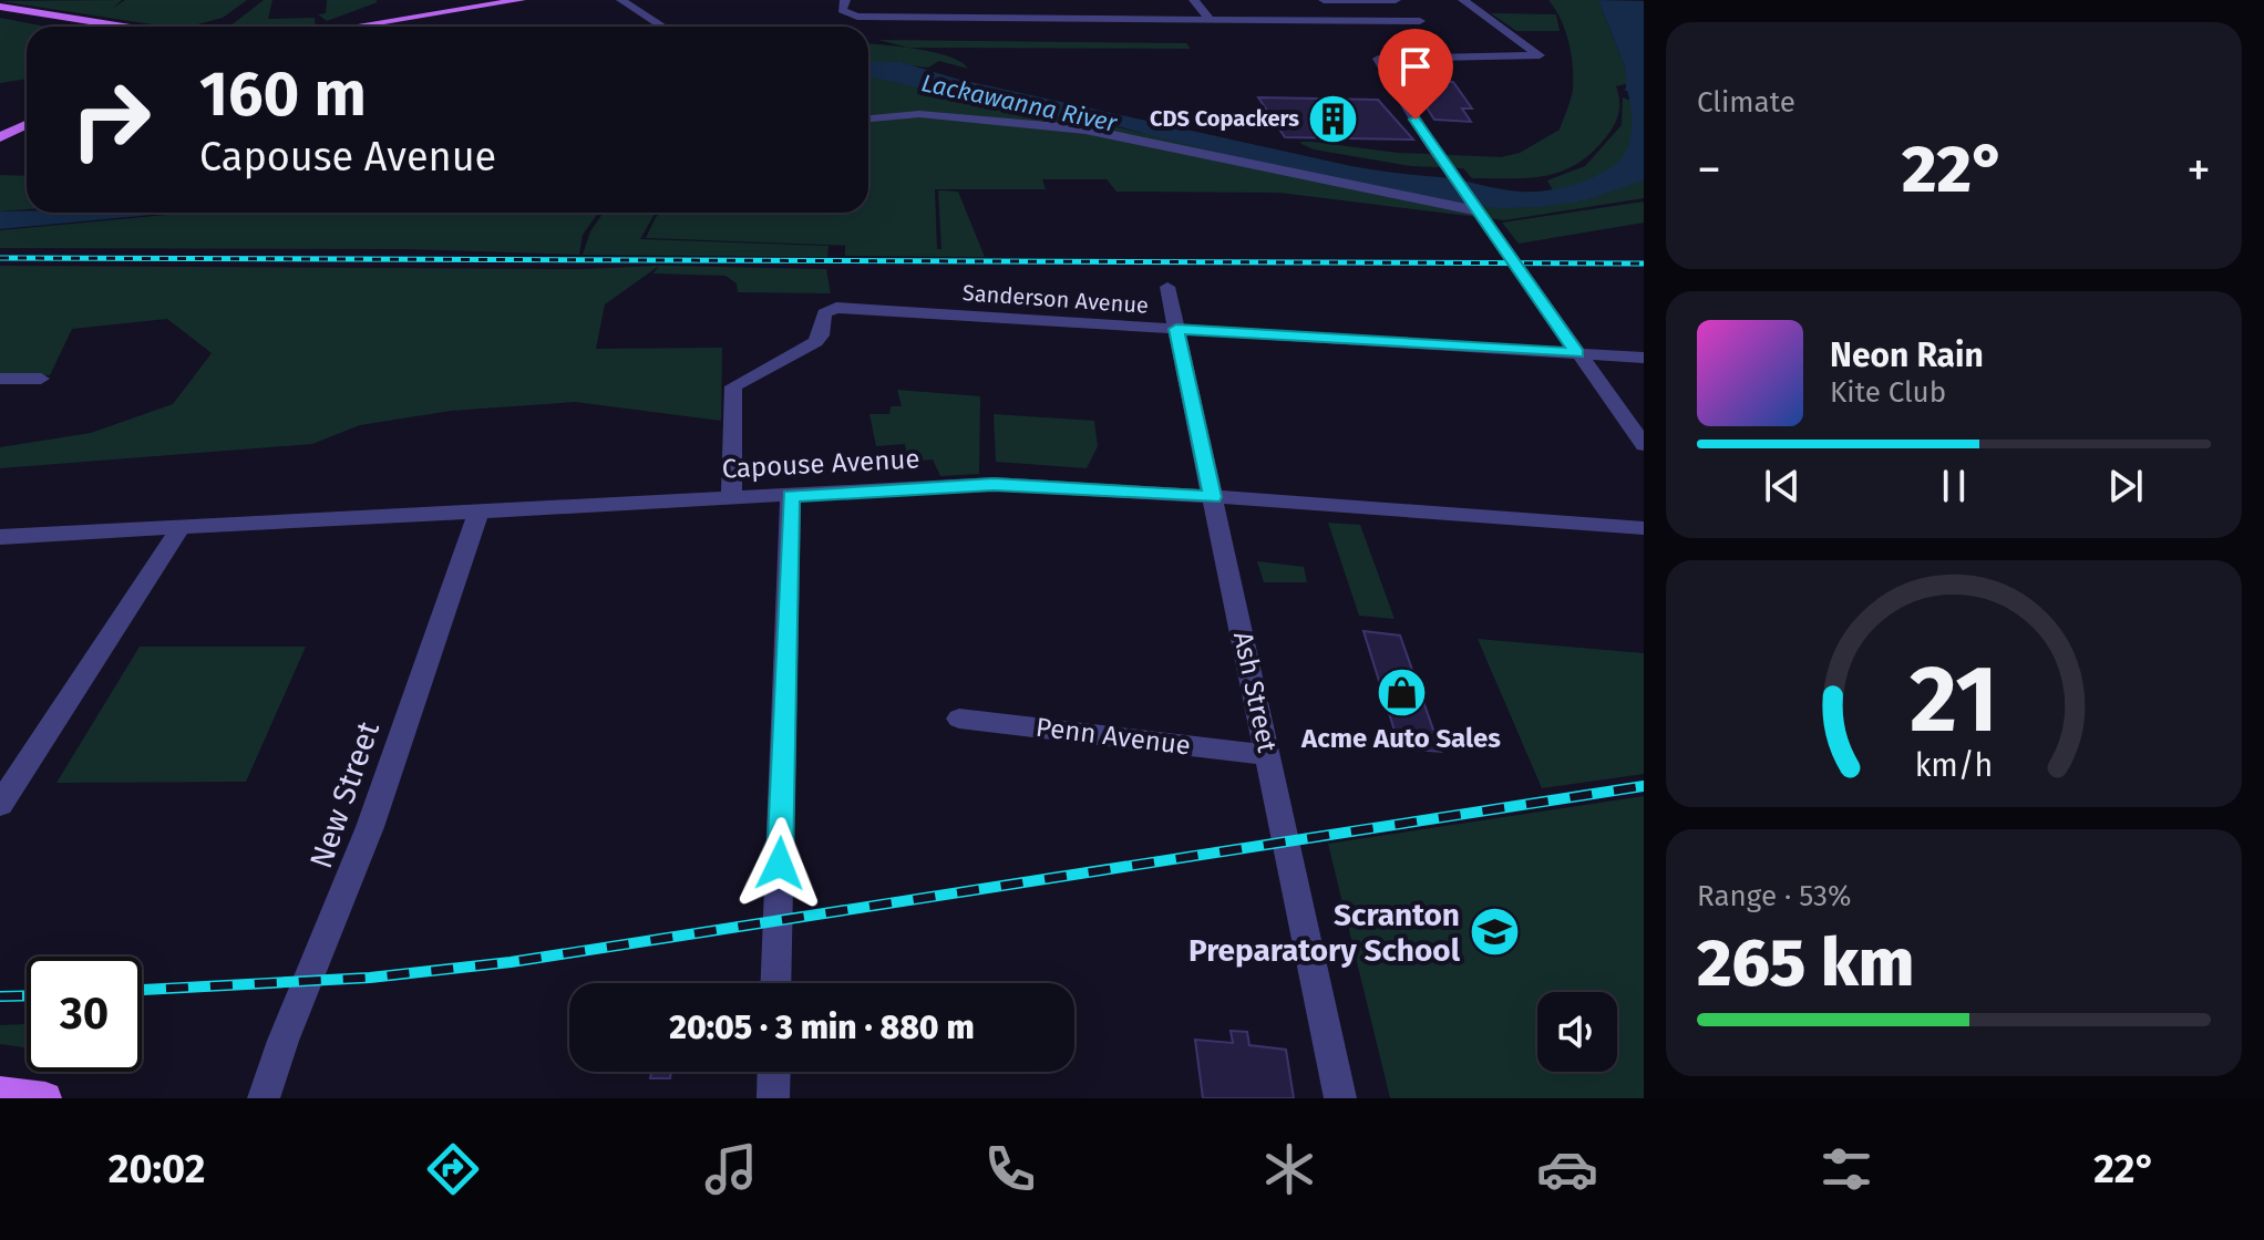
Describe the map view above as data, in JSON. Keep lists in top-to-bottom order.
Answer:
{
  "streets": {
    "street": [
      "Sanderson Avenue",
      "Capouse Avenue",
      "Ash Street",
      "Penn Avenue",
      "New Street"
    ]
  },
  "crossings": [
    ["Sanderson Avenue", "Capouse Avenue"],
    ["Sanderson Avenue", "Ash Street"],
    ["Capouse Avenue", "Ash Street"],
    ["Capouse Avenue", "New Street"],
    ["Ash Street", "Penn Avenue"]
  ],
  "water": ["Lackawanna River"],
  "places": {
    "building": ["CDS Copackers"],
    "shop": ["Acme Auto Sales"],
    "school or university": ["Scranton Preparatory School"]
  },
  "page": {
    "tile": [
      "Climate",
      ["Range · 53%", "265 km"]
    ],
    "turn": ["160 m", "Capouse Avenue"],
    "heat": ["−", "22°", "+"],
    "song": ["Neon Rain", "Kite Club"],
    "limit": "30",
    "trip": "20:05 · 3 min · 880 m",
    "tabs": ["20:02", "22°"],
    "gauge": ["21", "km/h"]
  }
}
